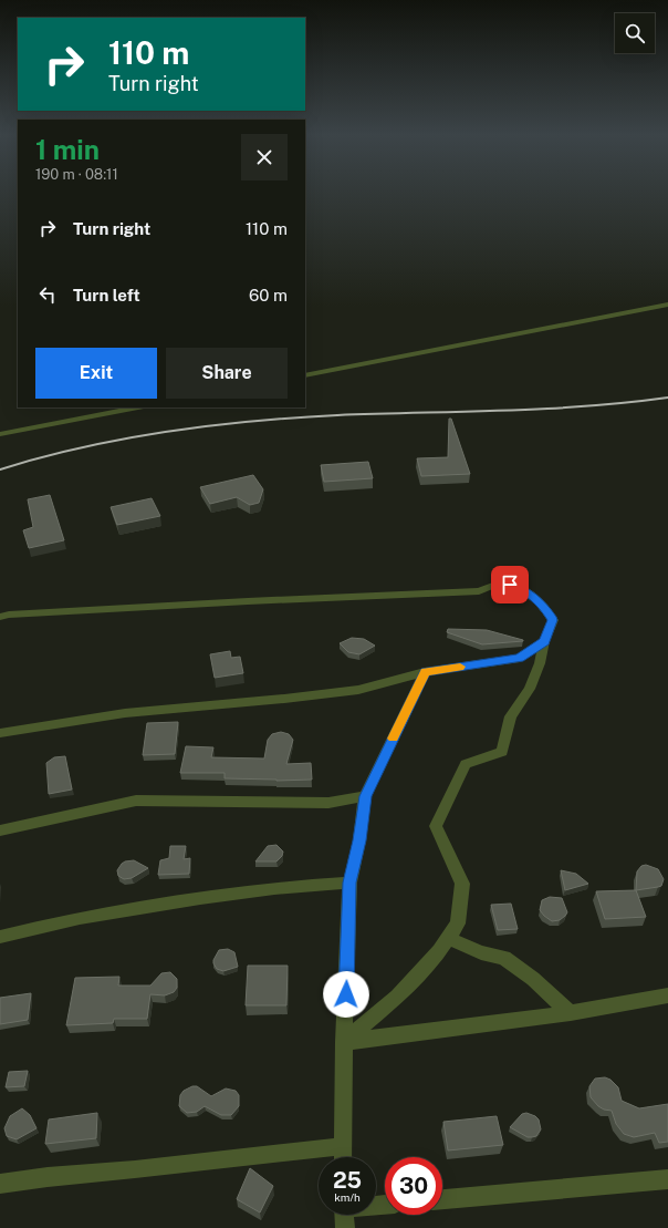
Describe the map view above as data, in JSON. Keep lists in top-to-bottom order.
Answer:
{
  "page": {
    "turn": ["110 m", "Turn right"],
    "heading": ["1 min", "190 m · 08:11"],
    "list": [
      {
        "name": "Turn right",
        "value": "110 m"
      },
      {
        "name": "Turn left",
        "value": "60 m"
      }
    ],
    "buttons": ["Exit", "Share"],
    "speed": "25 km/h",
    "limit": "30"
  }
}
